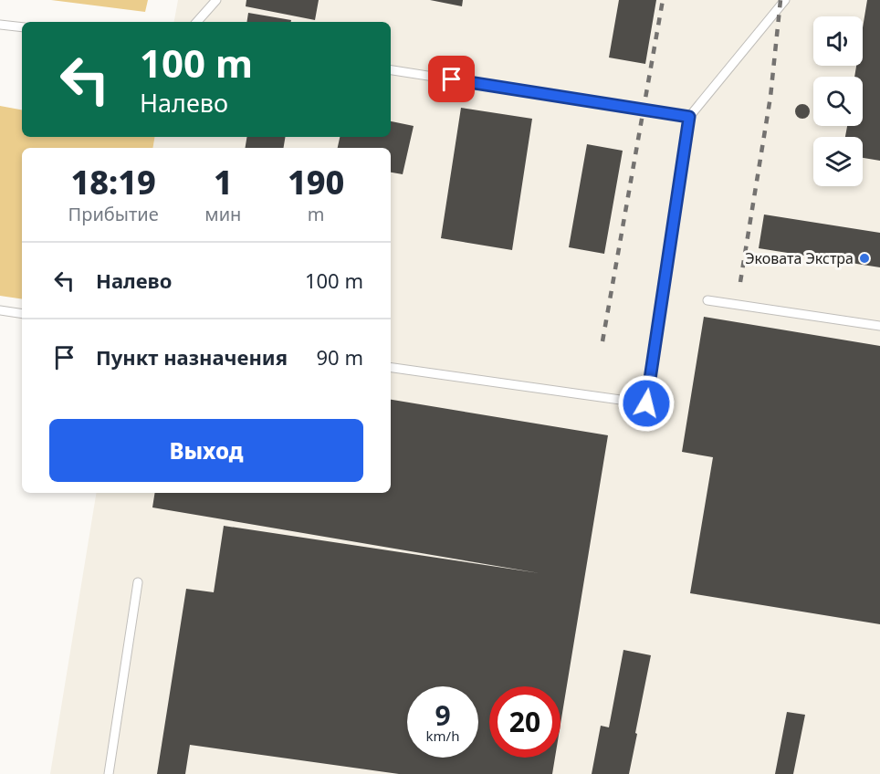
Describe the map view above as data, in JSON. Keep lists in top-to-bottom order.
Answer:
{
  "places": ["Эковата Экстра"],
  "page": {
    "turn": ["100 m", "Налево"],
    "eta": [
      "18:19",
      "Прибытие",
      "1",
      "мин",
      "190",
      "m"
    ],
    "list": [
      {
        "name": "Налево",
        "value": "100 m"
      },
      {
        "name": "Пункт назначения",
        "value": "90 m"
      }
    ],
    "buttons": "Выход",
    "speed": "9 km/h",
    "limit": "20"
  }
}
